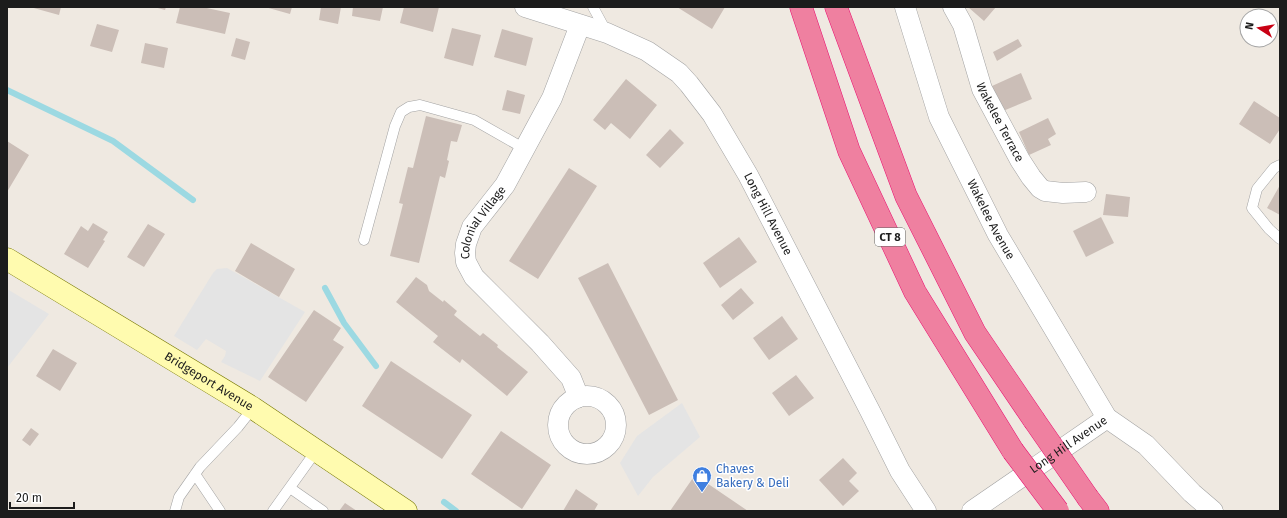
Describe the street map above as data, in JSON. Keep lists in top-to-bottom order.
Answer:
{
  "streets": {
    "highway": ["CT 8"],
    "main road": ["Bridgeport Avenue"],
    "street": [
      "Wakelee Terrace",
      "Long Hill Avenue",
      "Wakelee Avenue",
      "Colonial Village"
    ]
  },
  "crossings": [
    ["Long Hill Avenue", "Wakelee Avenue"],
    ["Long Hill Avenue", "Colonial Village"]
  ],
  "places": {
    "shop": ["Chaves Bakery & Deli"]
  },
  "scale_bar": "20 m",
  "north": "left"
}
